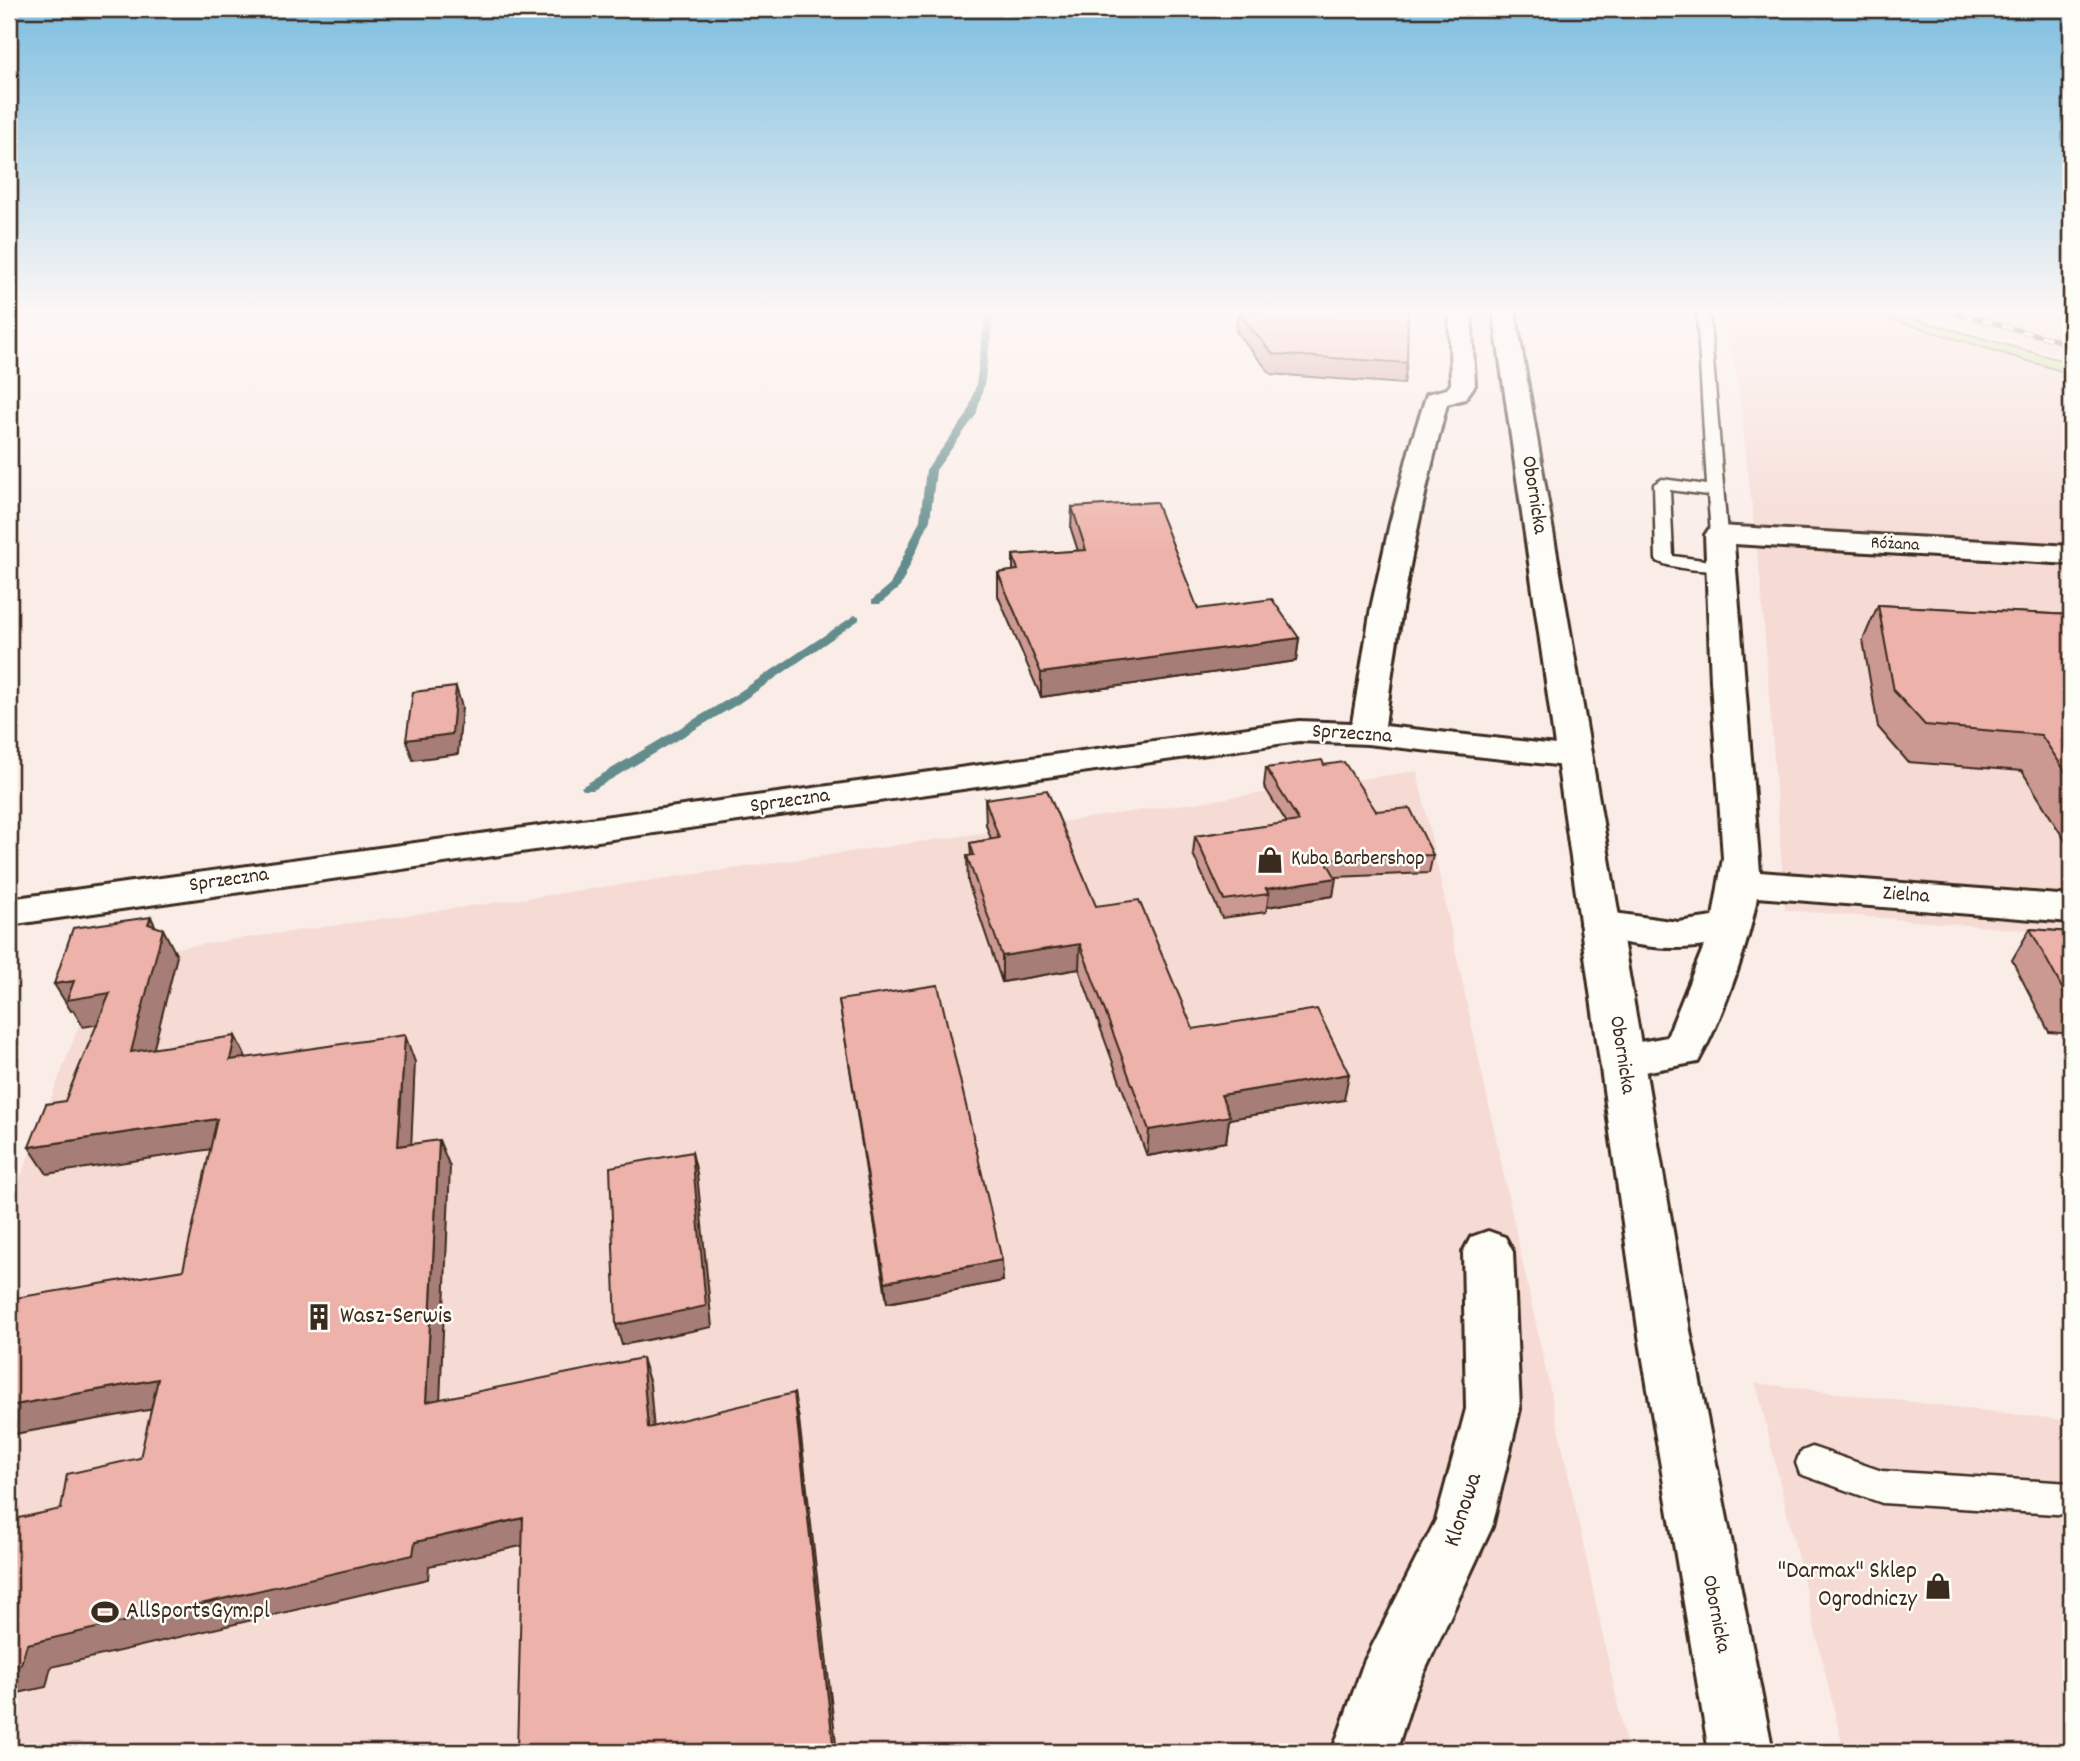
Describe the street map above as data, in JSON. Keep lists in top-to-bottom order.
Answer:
{
  "streets": {
    "street": [
      "Obornicka",
      "Różana",
      "Sprzeczna",
      "Zielna",
      "Klonowa"
    ]
  },
  "crossings": [
    ["Obornicka", "Sprzeczna"]
  ],
  "places": {
    "shop": ["Kuba Barbershop", "\"Darmax\" Sklep Ogrodniczy"],
    "building": ["Wasz-Serwis"],
    "sports": ["AllSportsGym.pl"]
  }
}
